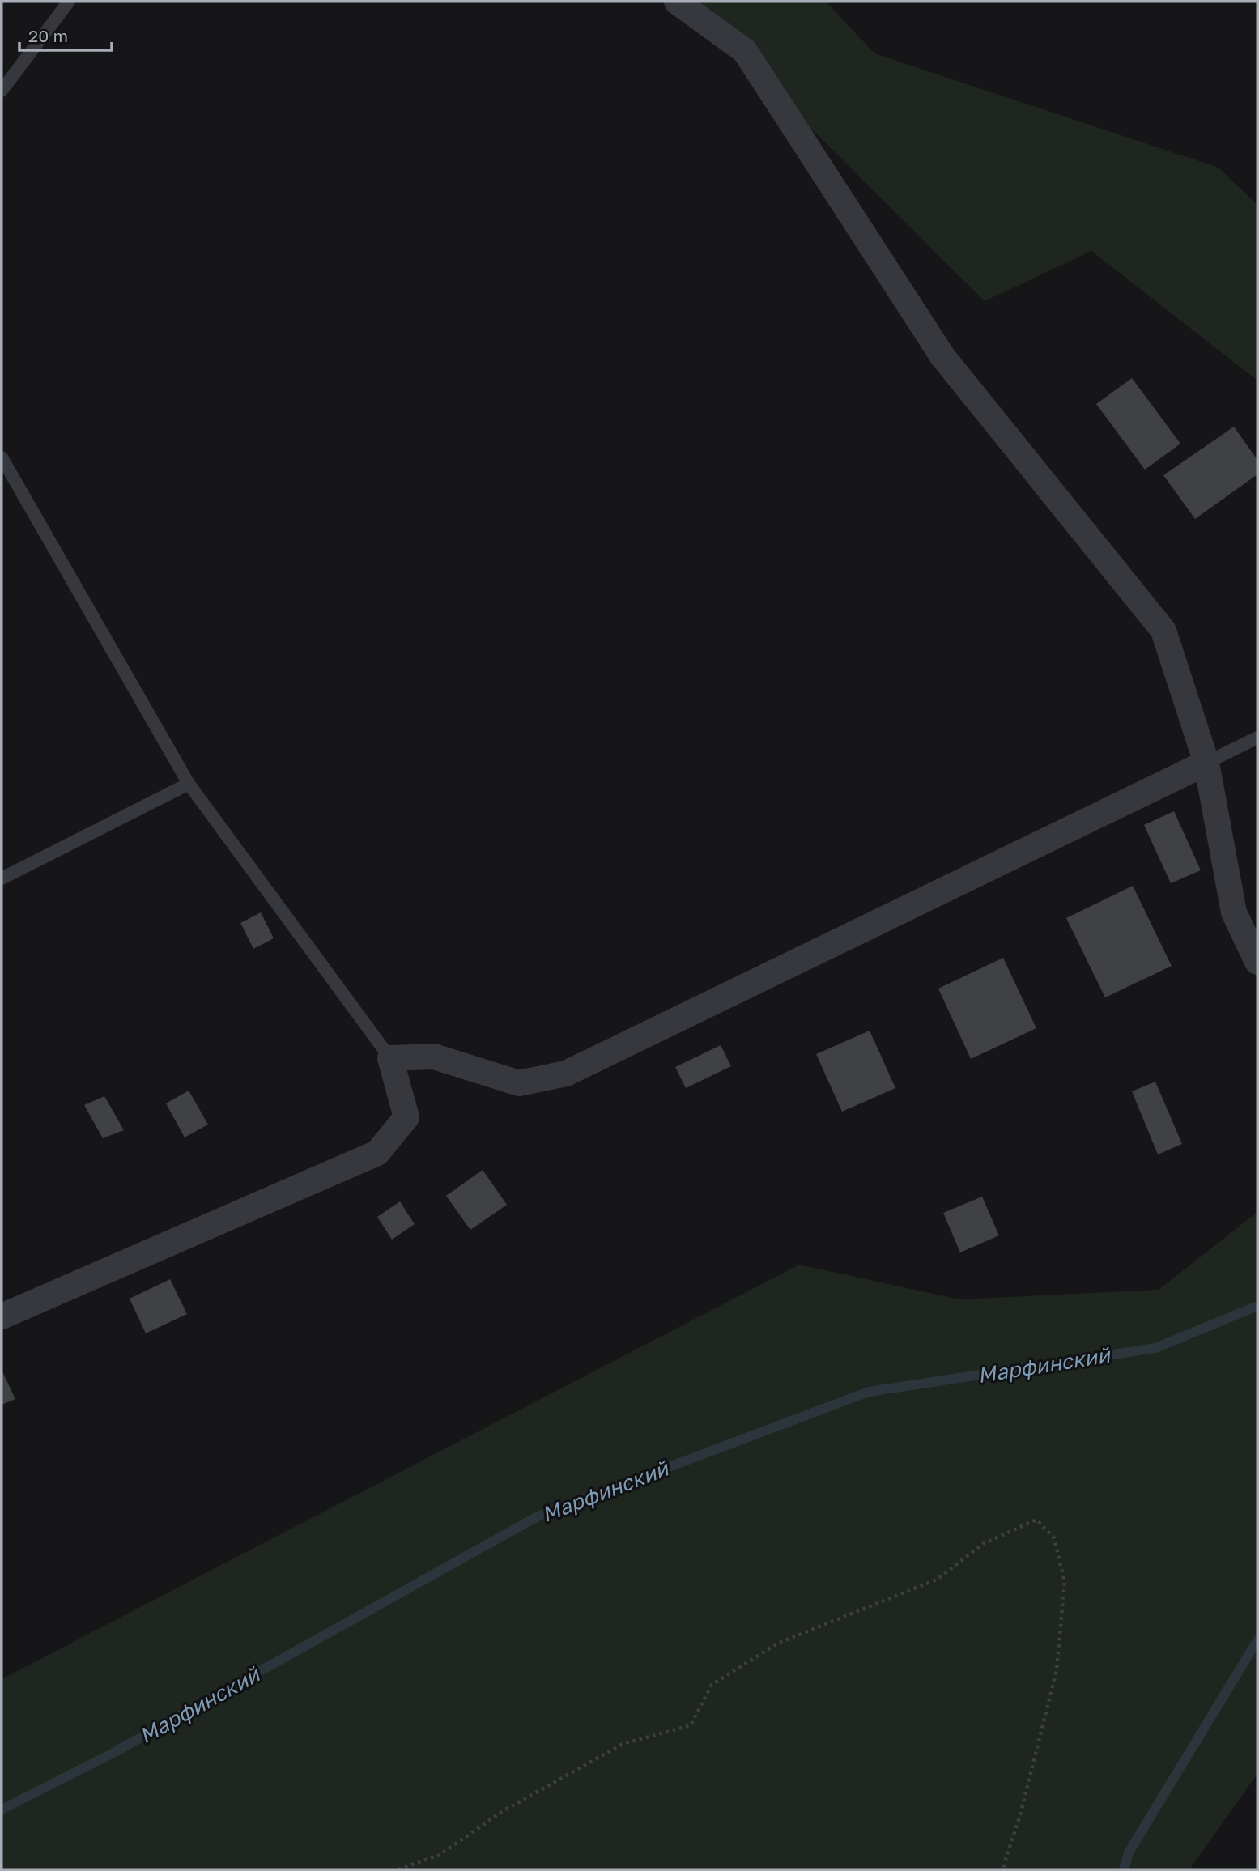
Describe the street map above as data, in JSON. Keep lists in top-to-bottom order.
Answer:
{
  "water": ["Марфинский"],
  "scale_bar": "20 m"
}
